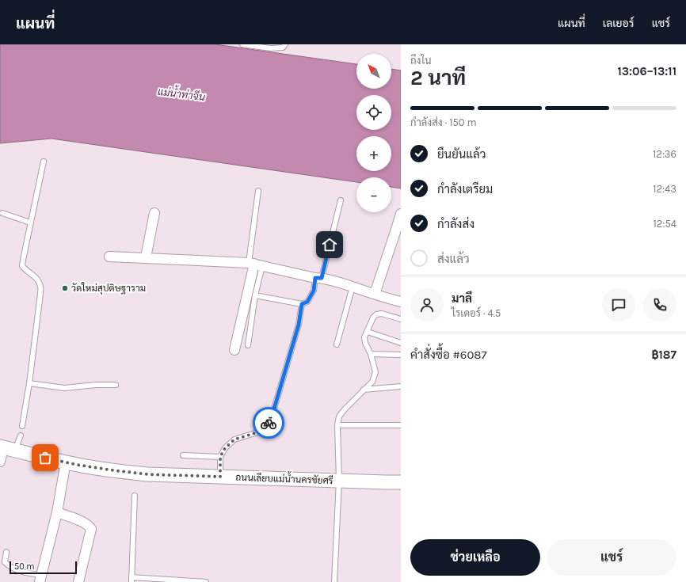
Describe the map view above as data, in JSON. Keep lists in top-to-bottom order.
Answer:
{
  "streets": {
    "main road": ["ถนนเลียบแม่น้ำนครชัยศรี"]
  },
  "water": ["แม่น้ำท่าจีน"],
  "places": ["วัดใหม่สุปดิษฐาราม"],
  "scale_bar": "50 m",
  "north": "top left",
  "page": {
    "header": "แผนที่",
    "nav": ["แผนที่", "เลเยอร์", "แชร์"],
    "heading": ["2 นาที", "ถึงใน", "13:06–13:11"],
    "panel": [
      "มาลี",
      "ไรเดอร์ · 4.5",
      "คำสั่งซื้อ #6087",
      "฿187"
    ],
    "map_buttons": ["+", "−"],
    "bar": "กำลังส่ง · 150 m",
    "list": [
      ["ยืนยันแล้ว", "12:36"],
      ["กำลังเตรียม", "12:43"],
      ["กำลังส่ง", "12:54"],
      "ส่งแล้ว"
    ],
    "buttons": ["ช่วยเหลือ", "แชร์"],
    "scale": "50 m"
  }
}
